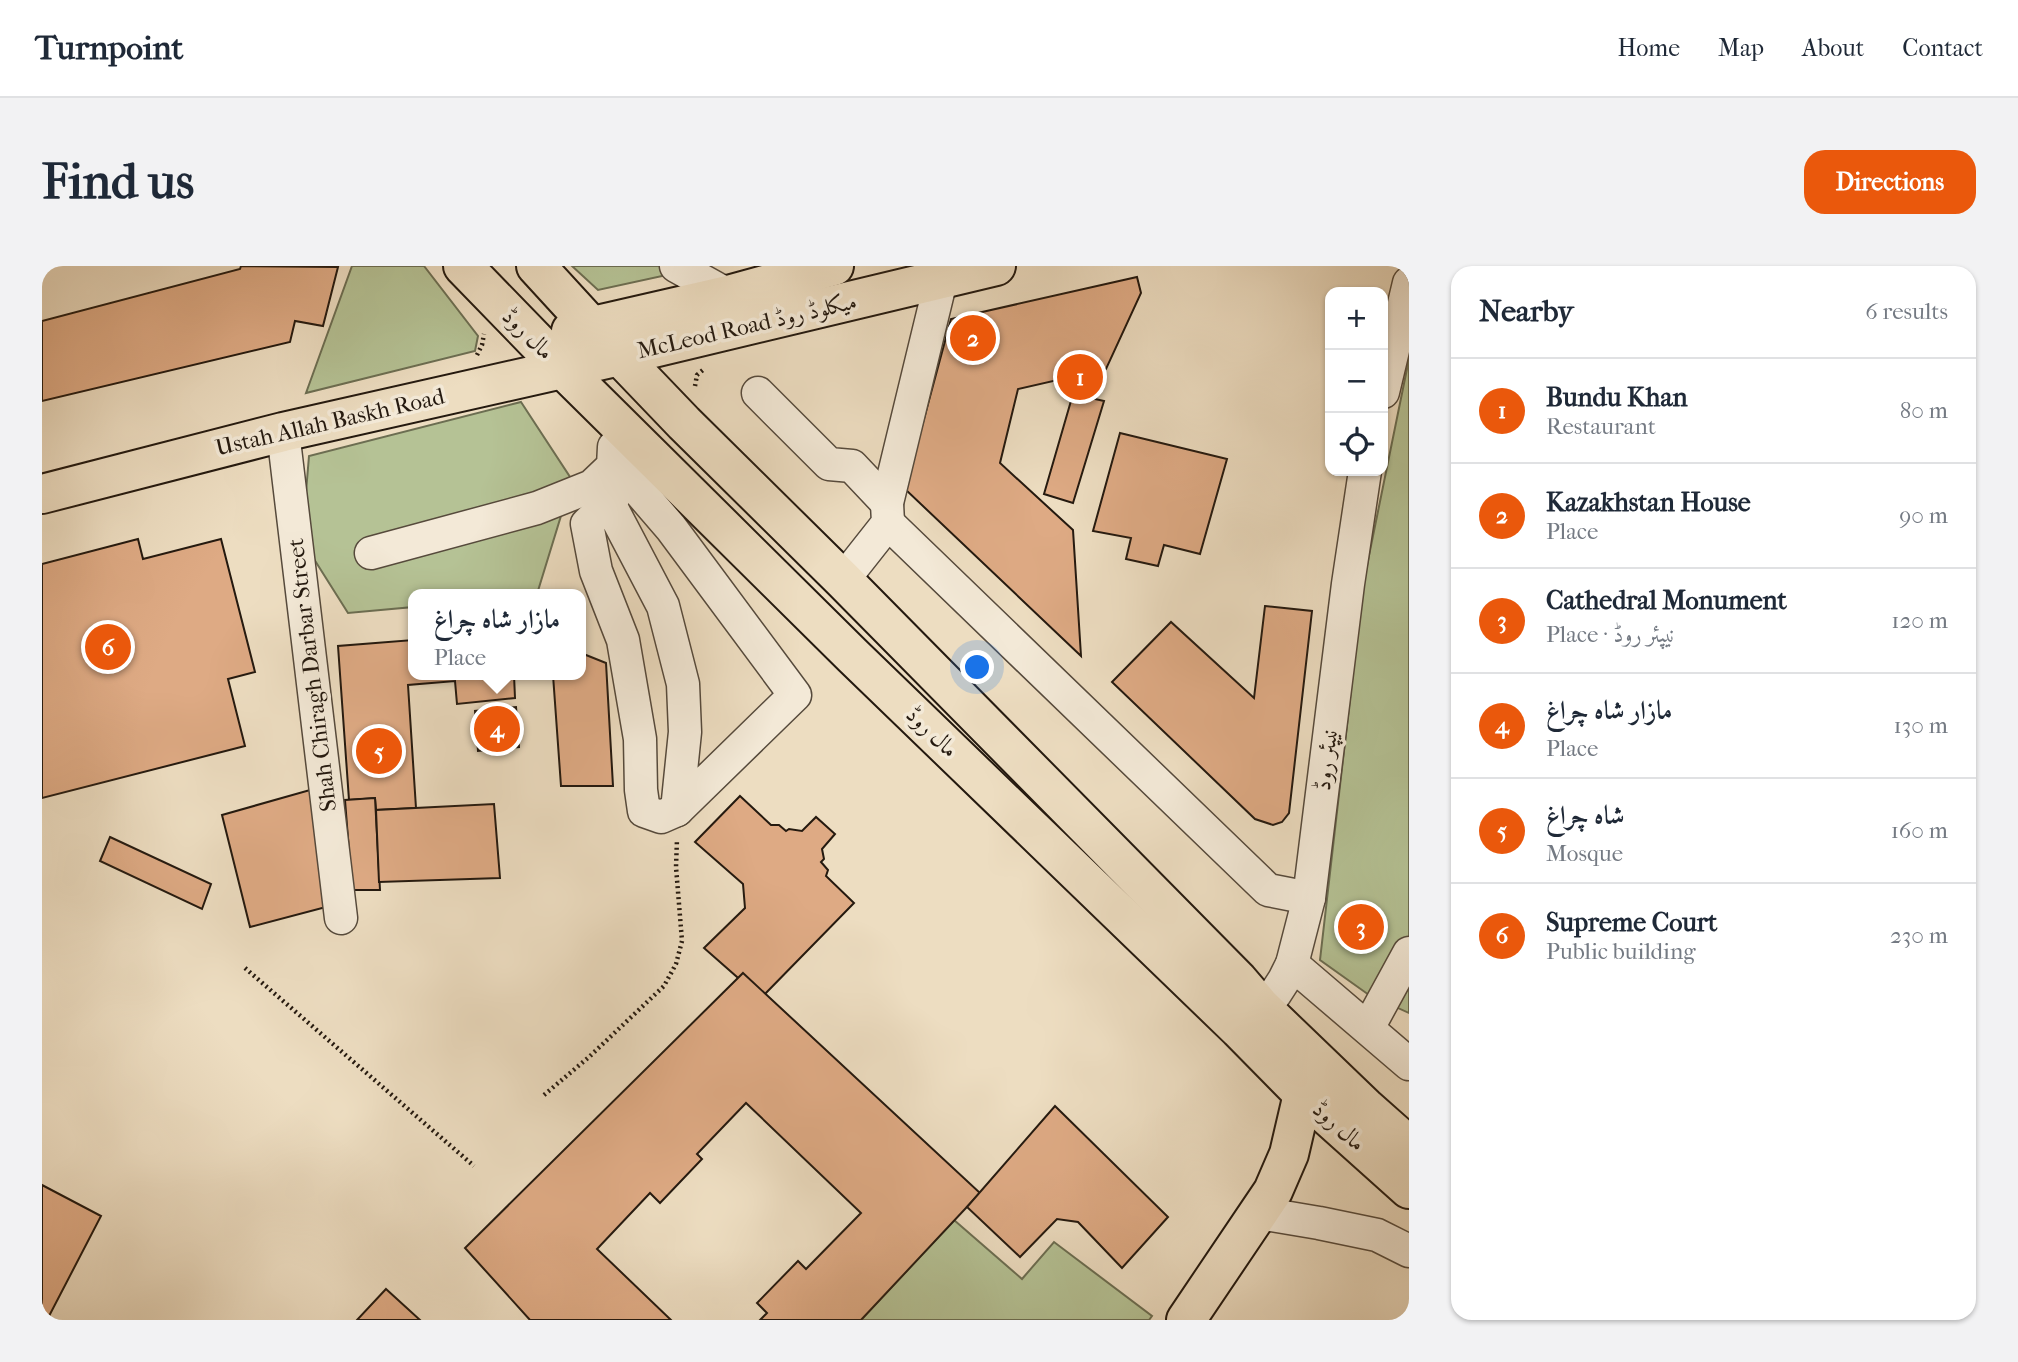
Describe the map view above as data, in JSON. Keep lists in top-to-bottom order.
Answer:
{
  "streets": {
    "main road": ["McLeod Road میکلوڈ روڈ", "مال روڈ", "Ustah Allah Baskh Road"],
    "street": ["Shah Chiragh Darbar Street", "نیپئر روڈ"]
  },
  "crossings": [
    ["McLeod Road میکلوڈ روڈ", "مال روڈ"],
    ["McLeod Road میکلوڈ روڈ", "Ustah Allah Baskh Road"],
    ["مال روڈ", "Ustah Allah Baskh Road"],
    ["مال روڈ", "نیپئر روڈ"],
    ["Ustah Allah Baskh Road", "Shah Chiragh Darbar Street"]
  ],
  "page": {
    "header": "Turnpoint",
    "nav": [
      "Home",
      "Map",
      "About",
      "Contact"
    ],
    "buttons": "Directions",
    "title": "Find us",
    "heading": ["Nearby", "6 results"],
    "map_buttons": ["+", "−"],
    "pins": [
      "2",
      "1",
      "6",
      "4",
      "5",
      "3"
    ],
    "list": [
      {
        "mark": "1",
        "name": "Bundu Khan",
        "note": "Restaurant",
        "value": "80 m"
      },
      {
        "mark": "2",
        "name": "Kazakhstan House",
        "note": "Place",
        "value": "90 m"
      },
      {
        "mark": "3",
        "name": "Cathedral Monument",
        "note": "Place · نیپئر روڈ",
        "value": "120 m"
      },
      {
        "mark": "4",
        "name": "مازار شاہ چراغ",
        "note": "Place",
        "value": "130 m"
      },
      {
        "mark": "5",
        "name": "شاہ چراغ",
        "note": "Mosque",
        "value": "160 m"
      },
      {
        "mark": "6",
        "name": "Supreme Court",
        "note": "Public building",
        "value": "230 m"
      }
    ],
    "popup": ["مازار شاہ چراغ", "Place"]
  }
}
